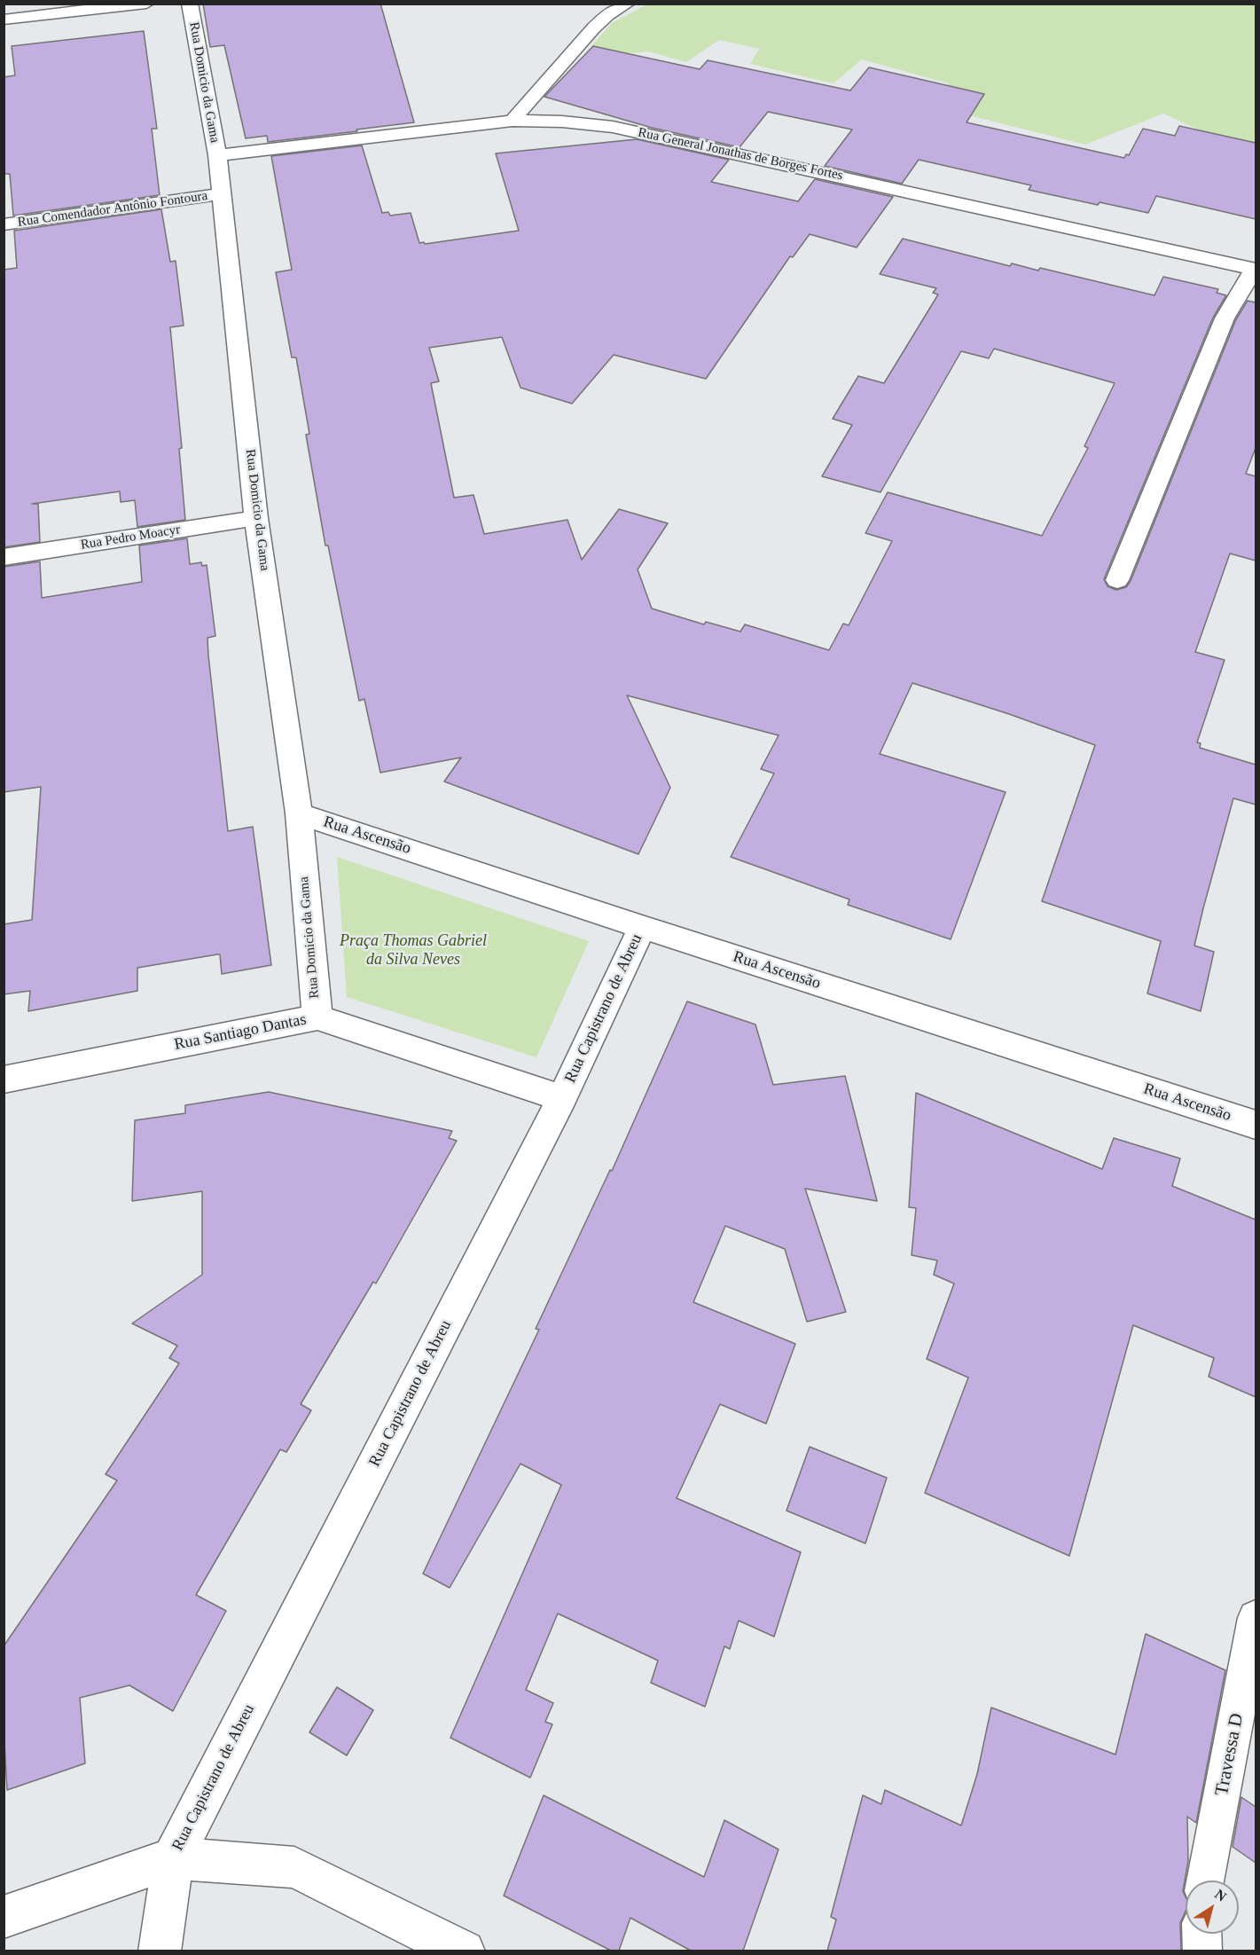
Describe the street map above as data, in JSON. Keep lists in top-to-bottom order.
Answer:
{
  "streets": {
    "street": [
      "Rua Domicio da Gama",
      "Rua General Jonathas de Borges Fortes",
      "Rua Comendador Antônio Fontoura",
      "Rua Pedro Moacyr",
      "Rua Ascensão",
      "Rua Capistrano de Abreu",
      "Rua Santiago Dantas"
    ],
    "lane": ["Travessa D"]
  },
  "crossings": [
    ["Rua Domicio da Gama", "Rua General Jonathas de Borges Fortes"],
    ["Rua Domicio da Gama", "Rua Comendador Antônio Fontoura"],
    ["Rua Domicio da Gama", "Rua Pedro Moacyr"],
    ["Rua Domicio da Gama", "Rua Ascensão"],
    ["Rua Domicio da Gama", "Rua Santiago Dantas"],
    ["Rua Ascensão", "Rua Capistrano de Abreu"],
    ["Rua Capistrano de Abreu", "Rua Santiago Dantas"]
  ],
  "parks": ["Praça Thomas Gabriel da Silva Neves"],
  "north": "top right"
}
